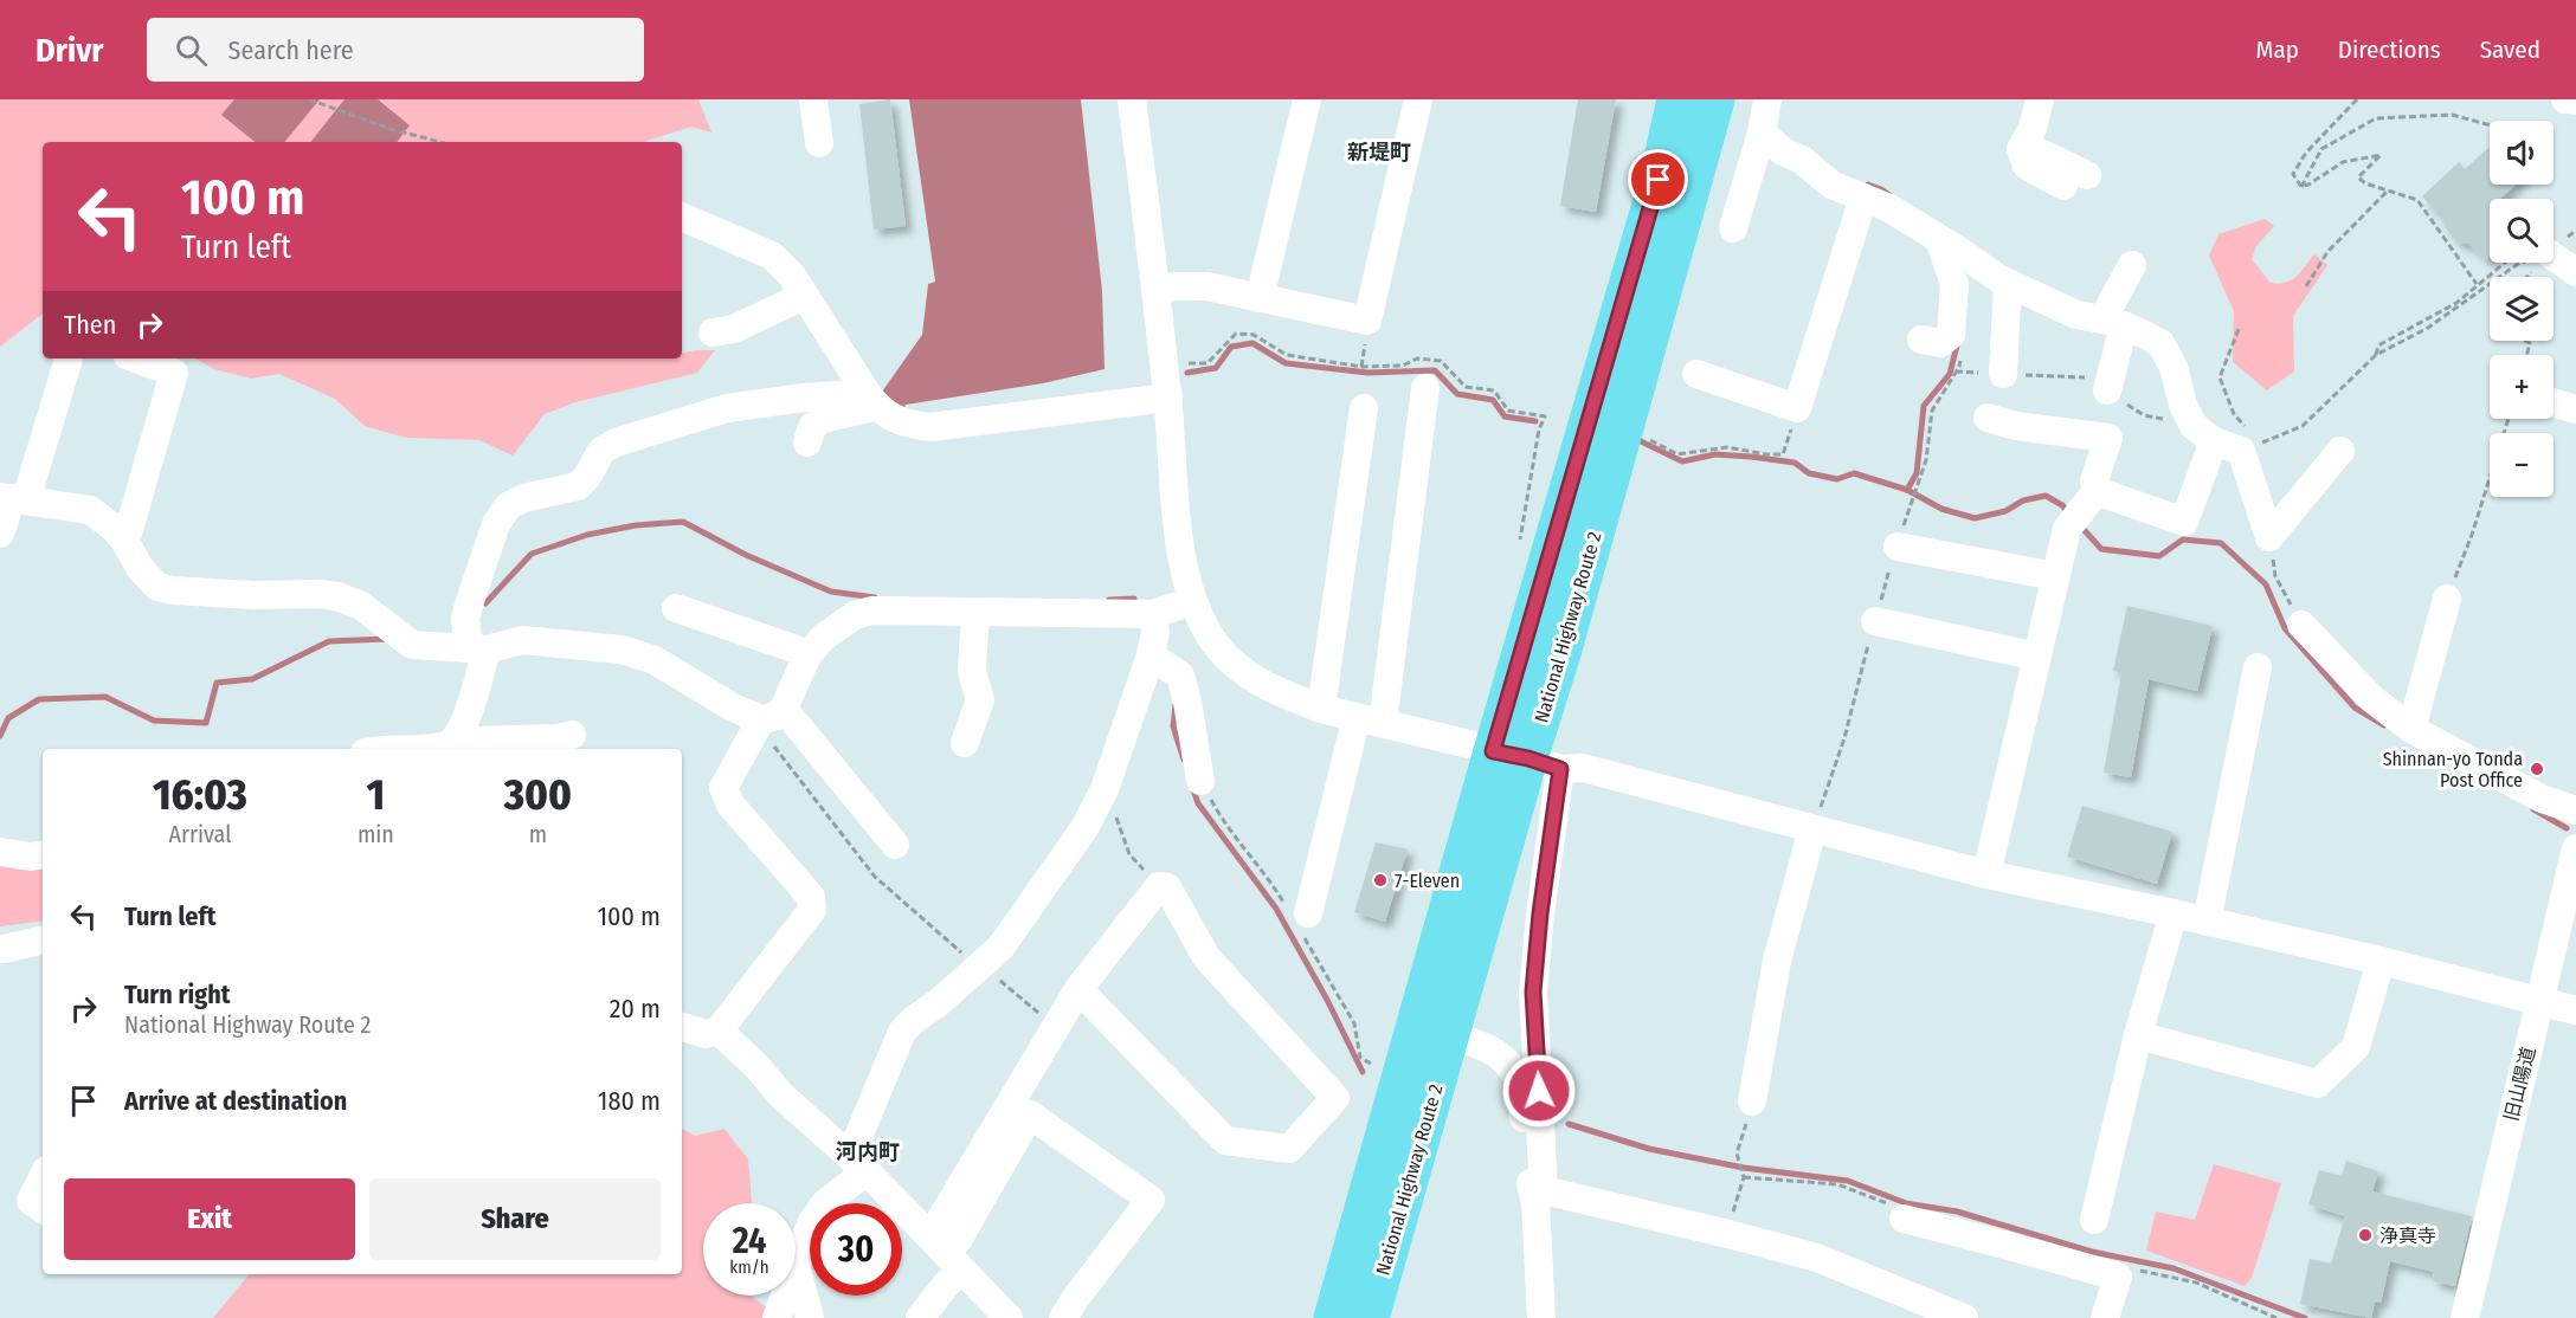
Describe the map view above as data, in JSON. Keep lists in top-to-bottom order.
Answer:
{
  "streets": {
    "highway": ["National Highway Route 2"],
    "street": ["旧山陽道"]
  },
  "districts": ["新堤町", "河内町"],
  "places": ["Shinnan-yo Tonda Post Office", "7-Eleven", "浄真寺"],
  "page": {
    "header": "Drivr",
    "search": "Search here",
    "nav": ["Map", "Directions", "Saved"],
    "map_buttons": ["+", "−"],
    "turn": ["100 m", "Turn left"],
    "then": "Then",
    "eta": [
      "16:03",
      "Arrival",
      "1",
      "min",
      "300",
      "m"
    ],
    "list": [
      {
        "name": "Turn left",
        "value": "100 m"
      },
      {
        "name": "Turn right",
        "note": "National Highway Route 2",
        "value": "20 m"
      },
      {
        "name": "Arrive at destination",
        "value": "180 m"
      }
    ],
    "buttons": ["Exit", "Share"],
    "speed": "24 km/h",
    "limit": "30"
  }
}
